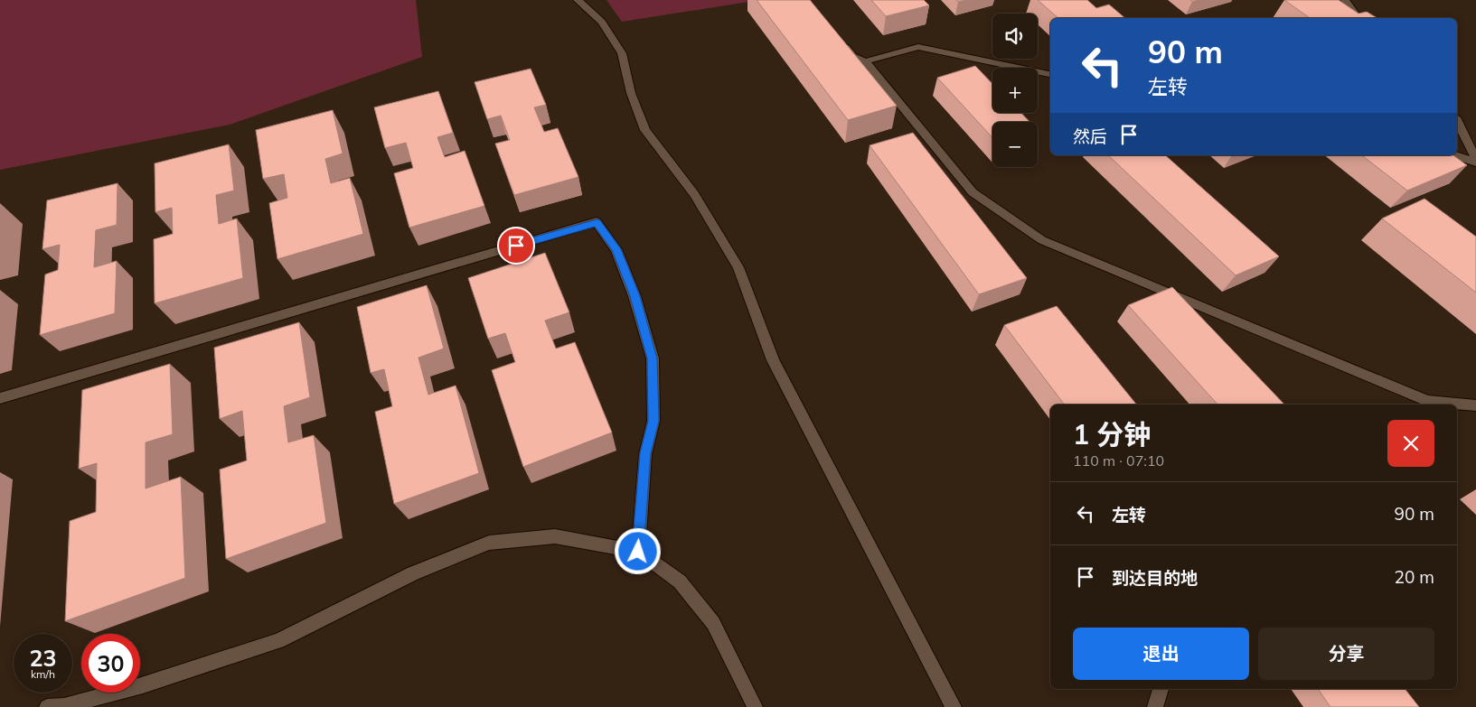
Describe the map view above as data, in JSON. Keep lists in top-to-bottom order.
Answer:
{
  "page": {
    "map_buttons": ["+", "−"],
    "turn": ["90 m", "左转"],
    "then": "然后",
    "heading": ["1 分钟", "110 m · 07:10"],
    "list": [
      {
        "name": "左转",
        "value": "90 m"
      },
      {
        "name": "到达目的地",
        "value": "20 m"
      }
    ],
    "buttons": ["退出", "分享"],
    "speed": "23 km/h",
    "limit": "30"
  }
}
